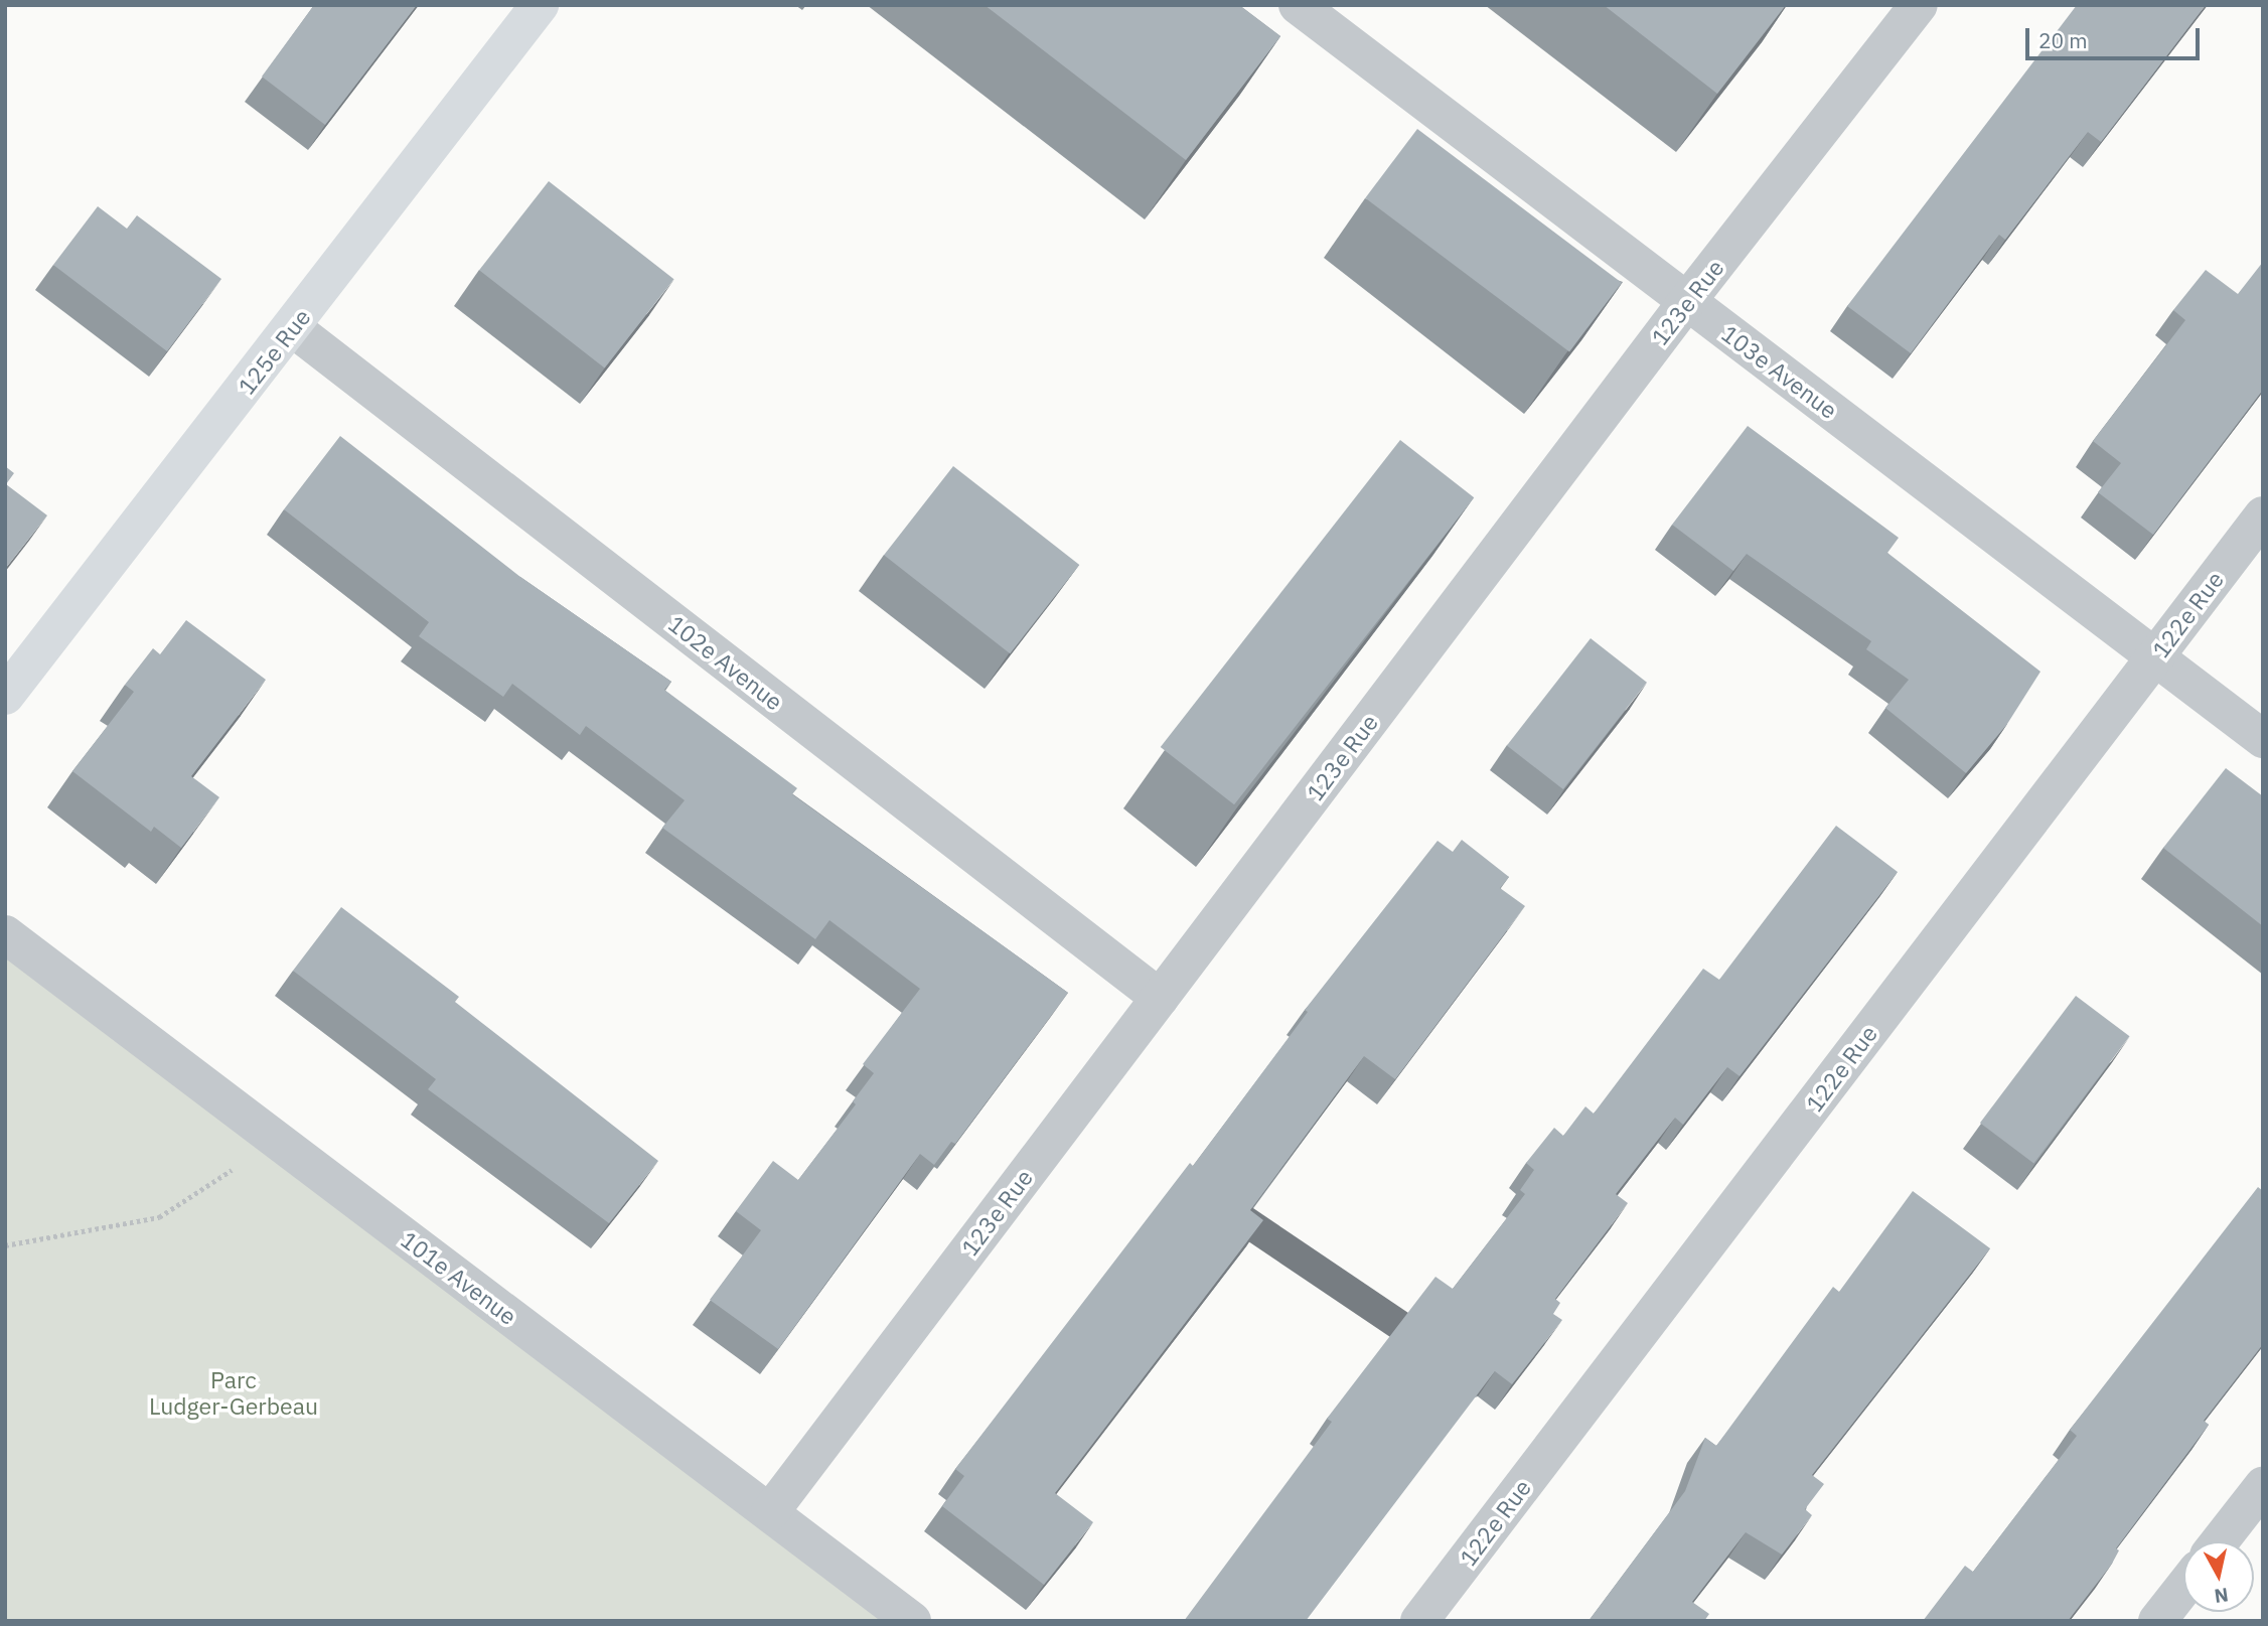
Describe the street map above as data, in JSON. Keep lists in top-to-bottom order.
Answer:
{
  "streets": {
    "main road": ["125e Rue"],
    "street": [
      "123e Rue",
      "103e Avenue",
      "122e Rue",
      "102e Avenue",
      "101e Avenue"
    ]
  },
  "crossings": [
    ["123e Rue", "103e Avenue"],
    ["123e Rue", "102e Avenue"],
    ["123e Rue", "101e Avenue"],
    ["125e Rue", "102e Avenue"],
    ["103e Avenue", "122e Rue"]
  ],
  "parks": ["Parc Ludger-Gerbeau"],
  "scale_bar": "20 m",
  "north": "bottom"
}
